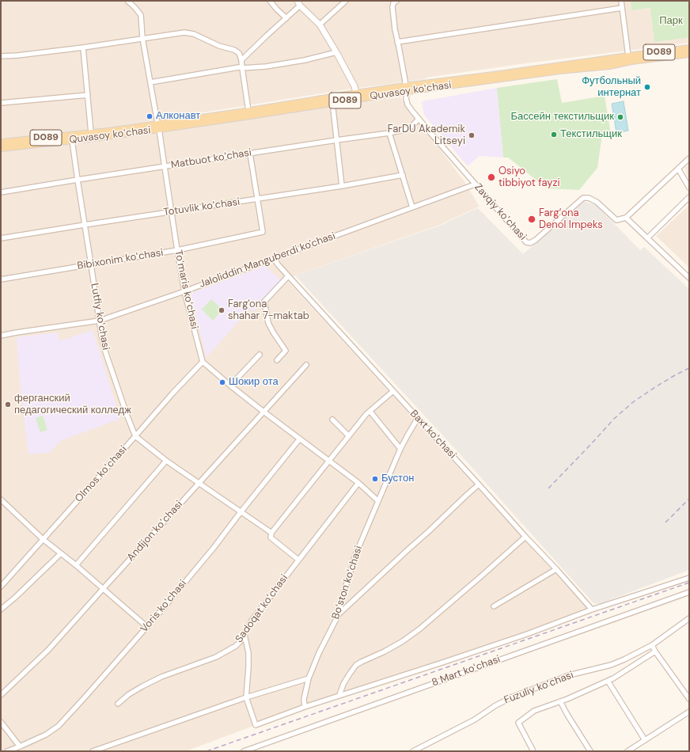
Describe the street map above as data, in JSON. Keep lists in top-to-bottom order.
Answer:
{
  "streets": {
    "main road": ["D089", "Quvasoy koʻchasi"],
    "street": [
      "Matbuot koʻchasi",
      "Totuvlik koʻchasi",
      "Zavqiy koʻchasi",
      "Bibixonim koʻchasi",
      "Jaloliddin Manguberdi ko'chasi",
      "Toʻmaris koʻchasi",
      "Lutfiy koʻchasi",
      "Baxt koʻchasi",
      "Olmos koʻchasi",
      "Andijon koʻchasi",
      "Boʻston koʻchasi",
      "Voris koʻchasi",
      "Sadoqat koʻchasi",
      "8 Mart koʻchasi",
      "Fuzuliy koʻchasi"
    ]
  },
  "crossings": [
    ["Quvasoy koʻchasi", "Zavqiy koʻchasi"],
    ["Quvasoy koʻchasi", "Toʻmaris koʻchasi"],
    ["Quvasoy koʻchasi", "Lutfiy koʻchasi"],
    ["Matbuot koʻchasi", "Zavqiy koʻchasi"],
    ["Matbuot koʻchasi", "Toʻmaris koʻchasi"],
    ["Matbuot koʻchasi", "Lutfiy koʻchasi"],
    ["Totuvlik koʻchasi", "Bibixonim koʻchasi"],
    ["Totuvlik koʻchasi", "Toʻmaris koʻchasi"],
    ["Totuvlik koʻchasi", "Lutfiy koʻchasi"],
    ["Zavqiy koʻchasi", "Jaloliddin Manguberdi ko'chasi"],
    ["Bibixonim koʻchasi", "Toʻmaris koʻchasi"],
    ["Bibixonim koʻchasi", "Lutfiy koʻchasi"],
    ["Jaloliddin Manguberdi ko'chasi", "Toʻmaris koʻchasi"],
    ["Jaloliddin Manguberdi ko'chasi", "Lutfiy koʻchasi"],
    ["Jaloliddin Manguberdi ko'chasi", "Baxt koʻchasi"],
    ["Toʻmaris koʻchasi", "Olmos koʻchasi"],
    ["Lutfiy koʻchasi", "Olmos koʻchasi"],
    ["Lutfiy koʻchasi", "Andijon koʻchasi"],
    ["Lutfiy koʻchasi", "Voris koʻchasi"],
    ["Baxt koʻchasi", "Boʻston koʻchasi"]
  ],
  "parks": ["Парк"],
  "places": [
    "Футбольный интернат",
    "Алконавт",
    "Бассейн текстильщик",
    "Текстильщик",
    "FarDU Akademik Litseyi",
    "Osiyo tibbiyot fayzi",
    "Farg‘ona Denol Impeks",
    "Farg'ona shahar 7-maktab",
    "Шокир ота",
    "ферганский педагогический колледж",
    "Бустон"
  ]
}
